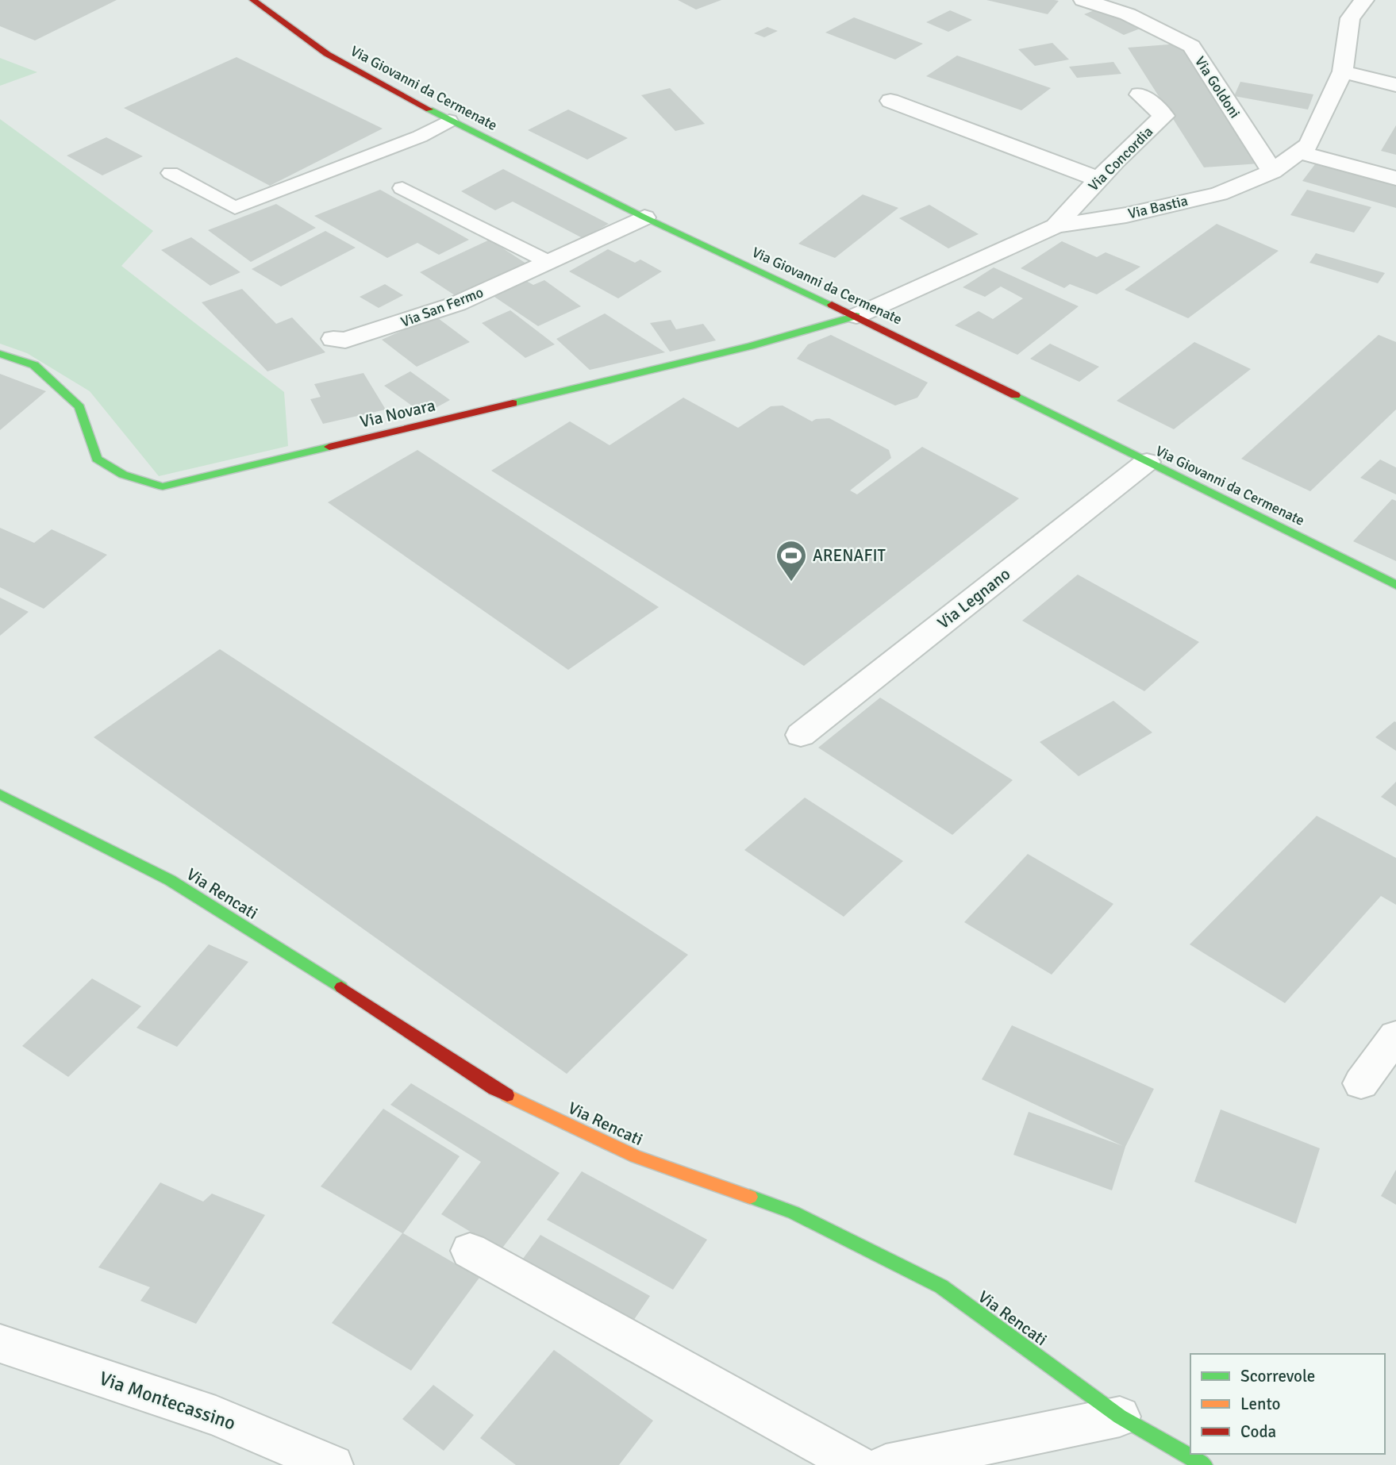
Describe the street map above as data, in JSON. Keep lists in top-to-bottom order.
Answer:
{
  "streets": {
    "street": [
      "Via Goldoni",
      "Via Giovanni da Cermenate",
      "Via Concordia",
      "Via Bastia",
      "Via San Fermo",
      "Via Novara",
      "Via Legnano",
      "Via Rencati",
      "Via Montecassino"
    ]
  },
  "crossings": [
    ["Via Goldoni", "Via Bastia"],
    ["Via Giovanni da Cermenate", "Via Bastia"],
    ["Via Giovanni da Cermenate", "Via San Fermo"],
    ["Via Giovanni da Cermenate", "Via Novara"],
    ["Via Giovanni da Cermenate", "Via Legnano"],
    ["Via Concordia", "Via Bastia"],
    ["Via Bastia", "Via Novara"]
  ],
  "places": {
    "sports": ["ARENAFIT"]
  },
  "legend": ["Scorrevole", "Lento", "Coda"]
}
